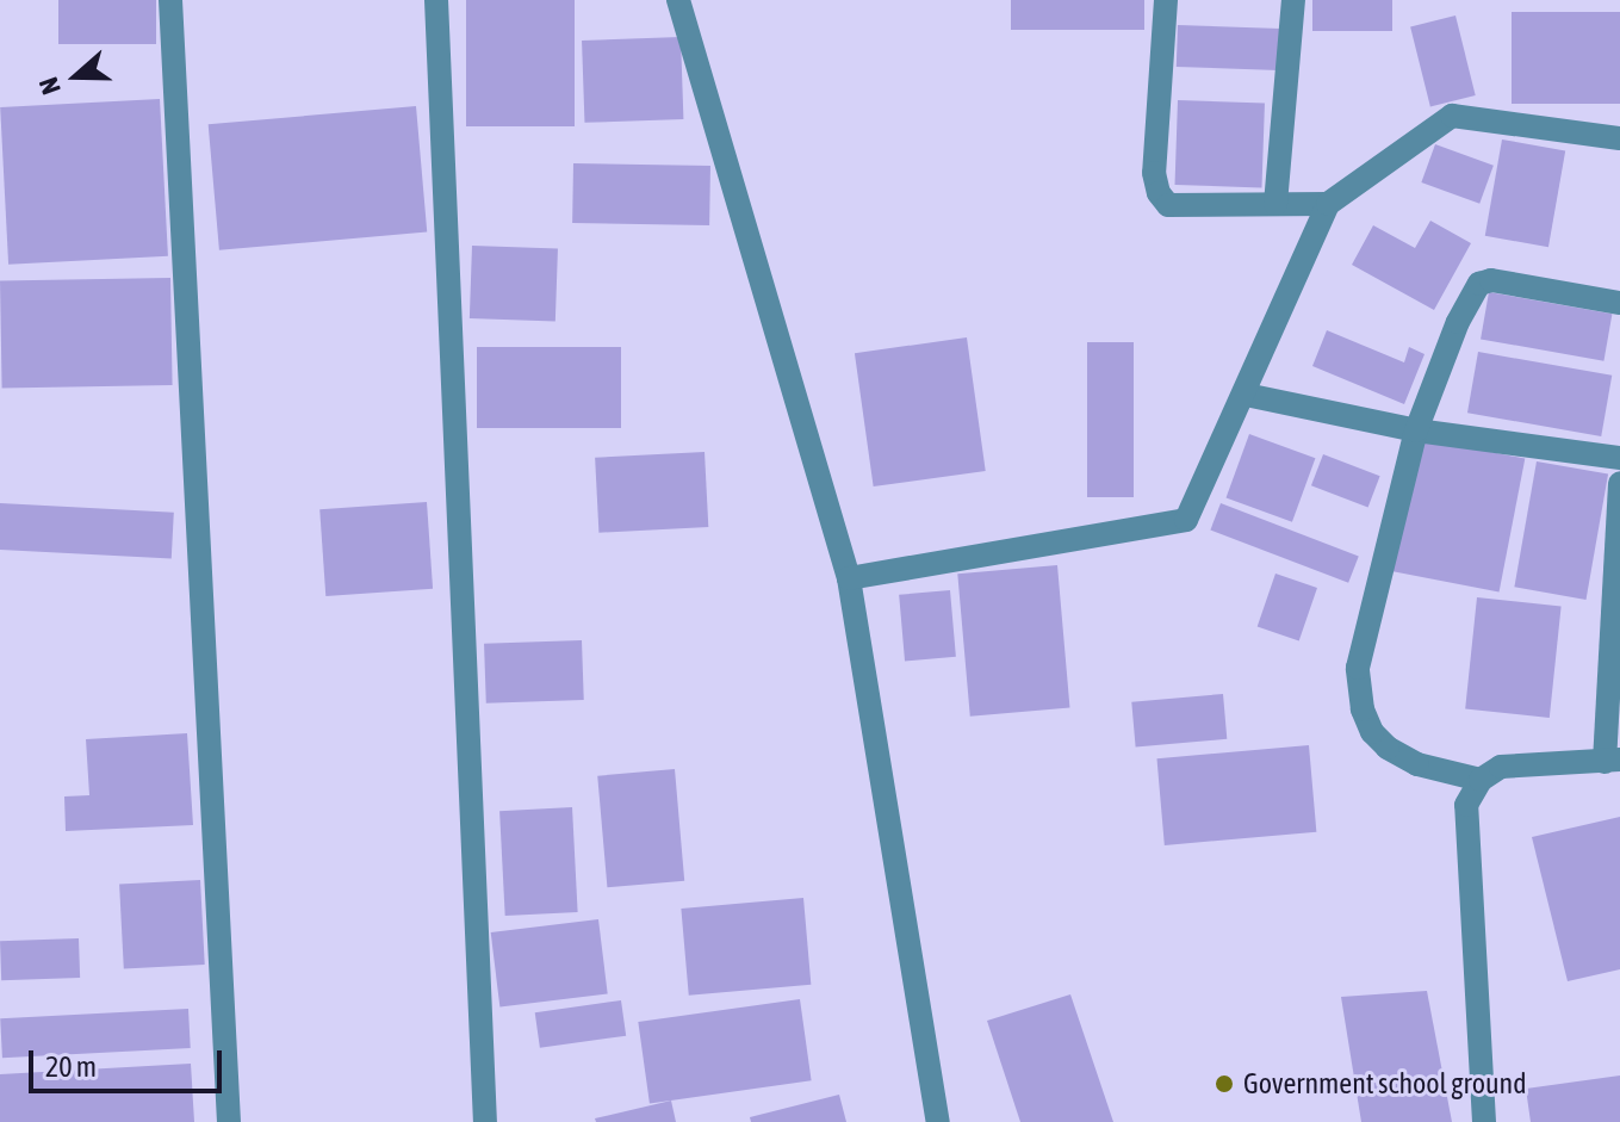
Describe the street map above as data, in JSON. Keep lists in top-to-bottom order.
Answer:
{
  "places": ["Government school ground"],
  "scale_bar": "20 m",
  "north": "left"
}
